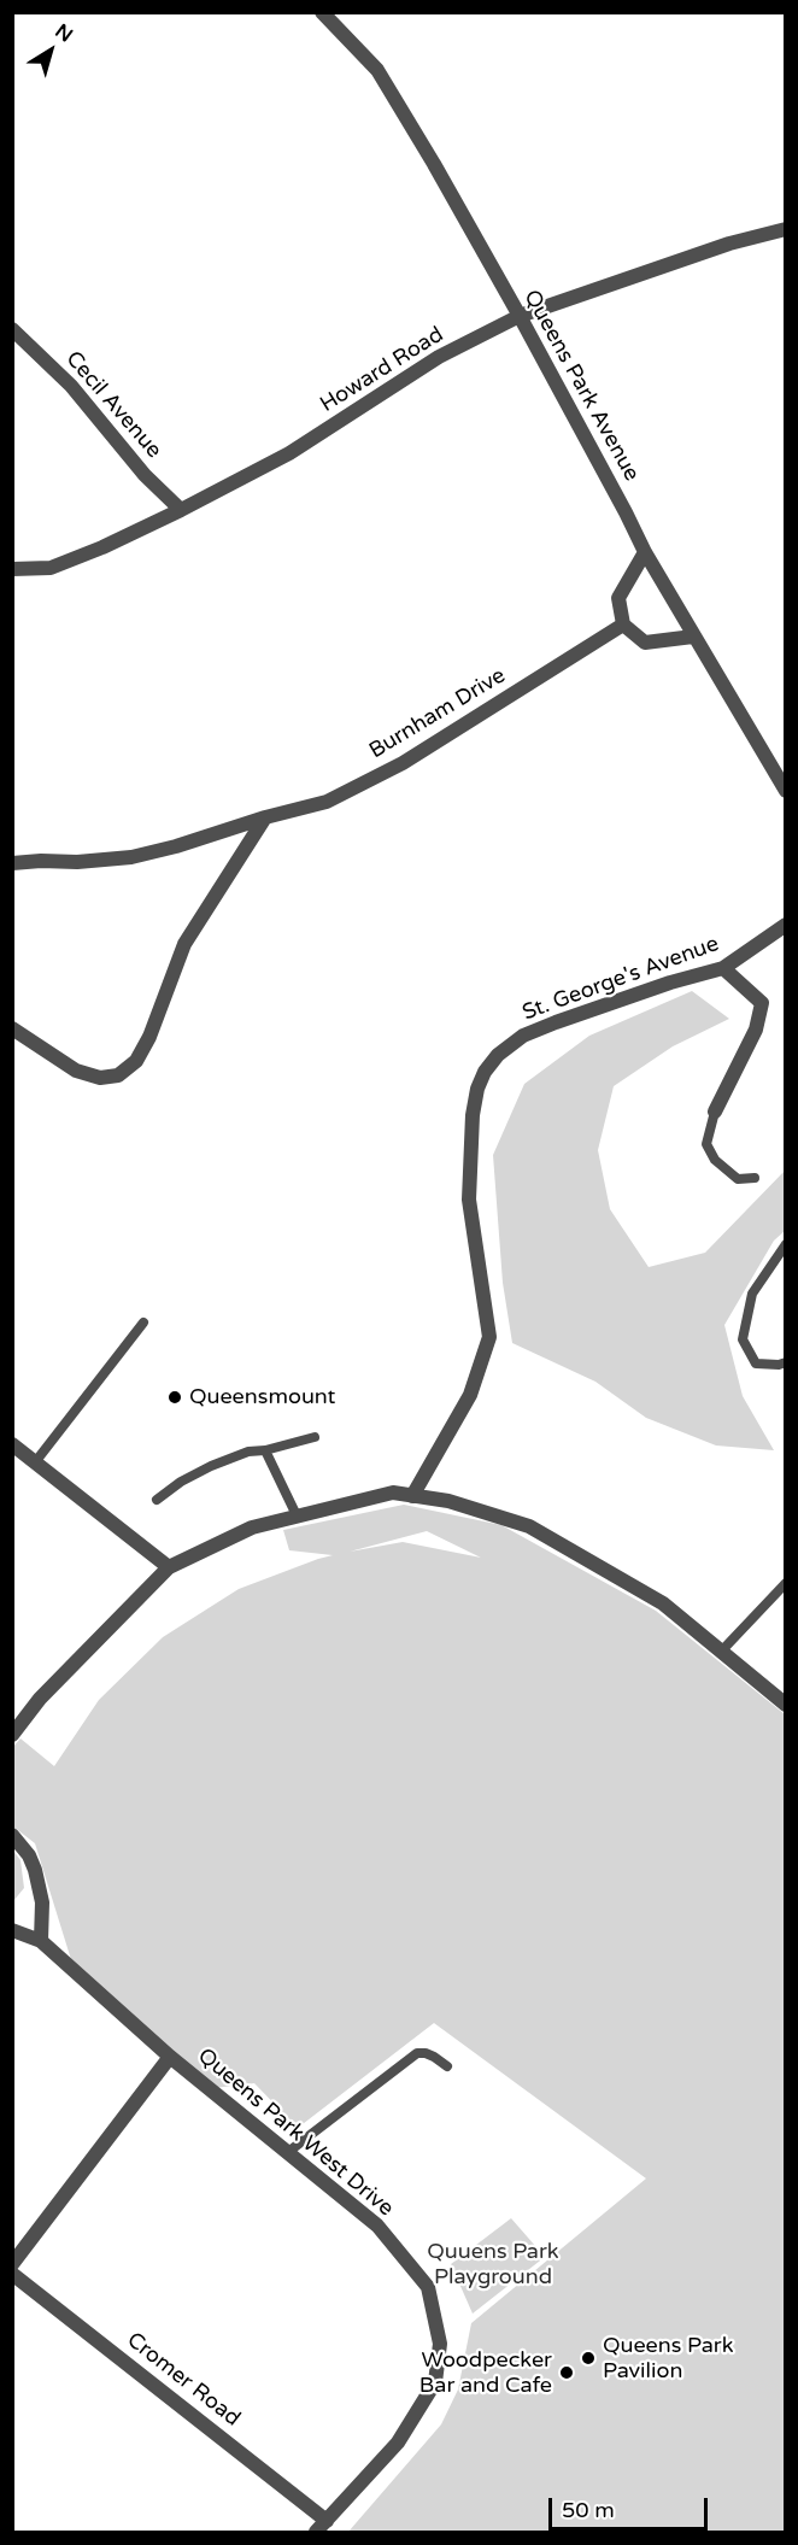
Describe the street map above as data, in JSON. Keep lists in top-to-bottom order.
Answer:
{
  "streets": {
    "street": [
      "Howard Road",
      "Queens Park Avenue",
      "Cecil Avenue",
      "Burnham Drive",
      "St. George's Avenue",
      "Queens Park West Drive",
      "Cromer Road"
    ]
  },
  "crossings": [
    ["Howard Road", "Queens Park Avenue"],
    ["Howard Road", "Cecil Avenue"],
    ["Queens Park West Drive", "Cromer Road"]
  ],
  "parks": ["Quuens Park Playground"],
  "places": ["Queensmount", "Queens Park Pavilion", "Woodpecker Bar and Cafe"],
  "scale_bar": "50 m",
  "north": "top right"
}
